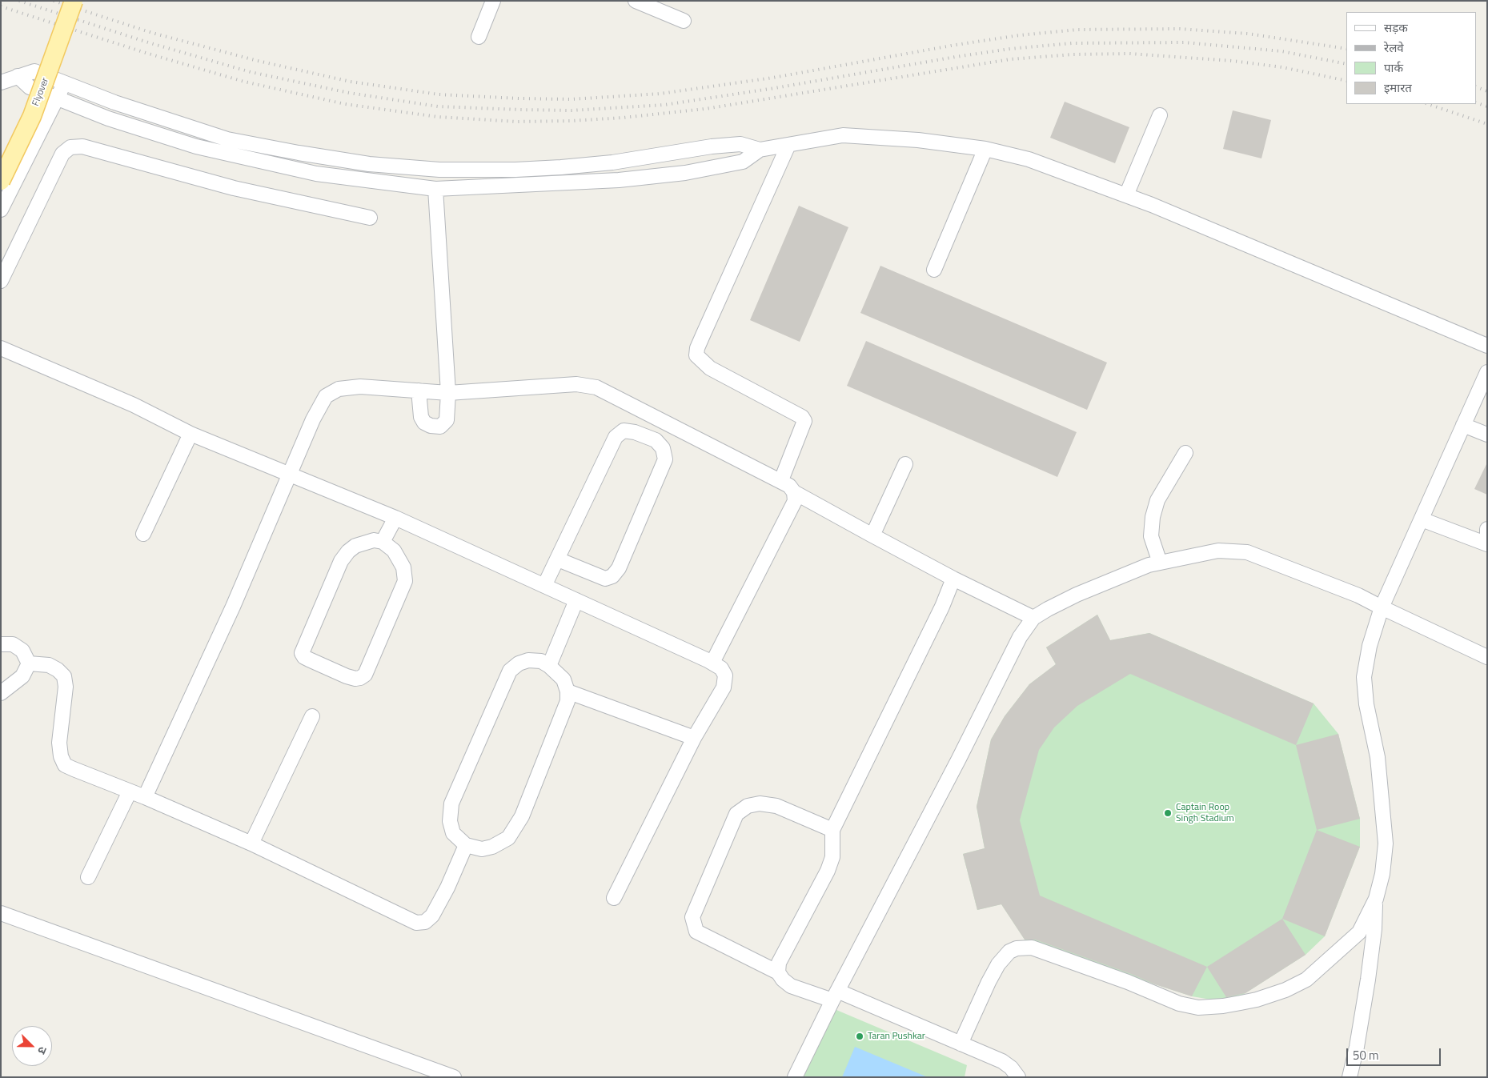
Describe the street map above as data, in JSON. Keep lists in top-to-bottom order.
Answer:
{
  "streets": {
    "main road": ["Flyover"]
  },
  "places": ["Captain Roop Singh Stadium", "Taran Pushkar"],
  "legend": [
    "सड़क",
    "रेलवे",
    "पार्क",
    "इमारत"
  ],
  "scale_bar": "50 m",
  "north": "bottom right"
}
